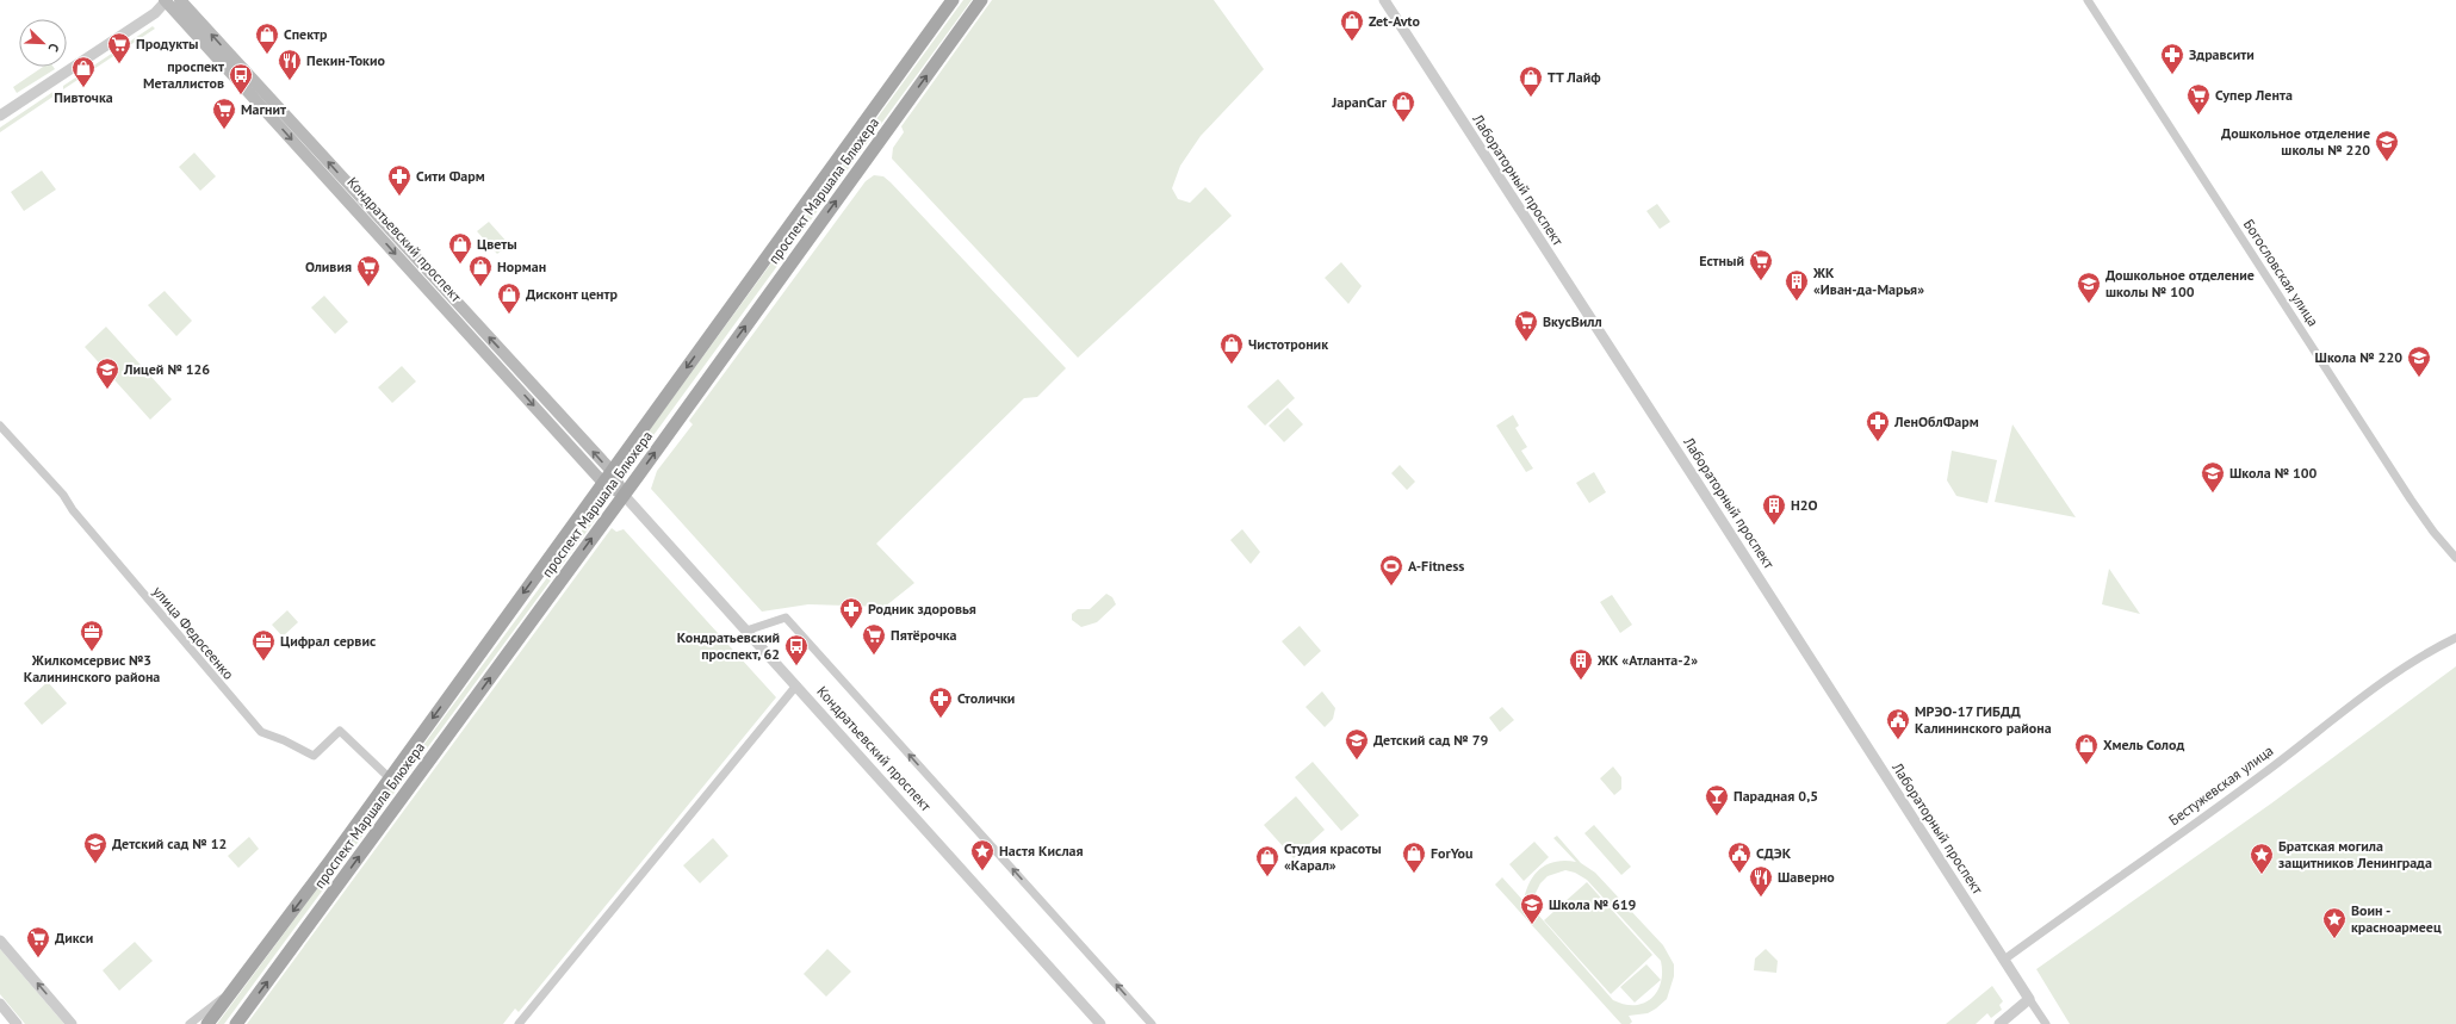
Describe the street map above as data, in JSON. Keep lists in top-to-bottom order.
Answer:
{
  "streets": {
    "main road": ["проспект Маршала Блюхера", "Кондратьевский проспект"],
    "street": [
      "Лабораторный проспект",
      "Богословская улица",
      "улица Федосеенко",
      "Бестужевская улица"
    ]
  },
  "crossings": [
    ["Лабораторный проспект", "Бестужевская улица"],
    ["проспект Маршала Блюхера", "Кондратьевский проспект"],
    ["проспект Маршала Блюхера", "улица Федосеенко"]
  ],
  "places": {
    "shop": [
      "Zet-Avto",
      "Спектр",
      "Пивточка",
      "ТТ Лайф",
      "JapanCar",
      "Цветы",
      "Норман",
      "Дисконт центр",
      "Чистотроник",
      "Хмель Солод",
      "ForYou",
      "Студия красоты «Карал»"
    ],
    "supermarket": [
      "Продукты",
      "Супер Лента",
      "Магнит",
      "Естный",
      "Оливия",
      "ВкусВилл",
      "Пятёрочка",
      "Дикси"
    ],
    "pharmacy": [
      "Здравсити",
      "Сити Фарм",
      "ЛенОблФарм",
      "Родник здоровья",
      "Столички"
    ],
    "restaurant": ["Пекин-Токио", "Шаверно"],
    "bus stop": ["проспект Металлистов", "Кондратьевский проспект, 62"],
    "school or university": [
      "Дошкольное отделение школы № 220",
      "Дошкольное отделение школы № 100",
      "Школа № 220",
      "Лицей № 126",
      "Школа № 100",
      "Детский сад № 79",
      "Детский сад № 12",
      "Школа № 619"
    ],
    "building": ["ЖК «Иван-да-Марья»", "H2O", "ЖК «Атланта-2»"],
    "sports": ["A-Fitness"],
    "office": ["Жилкомсервис №3 Калининского района", "Цифрал сервис"],
    "public building": ["МРЭО-17 ГИБДД Калининского района", "СДЭК"],
    "bar": ["Парадная 0,5"],
    "place": ["Настя Кислая", "Братская могила защитников Ленинграда", "Воин - красноармеец"]
  },
  "north": "bottom right"
}
